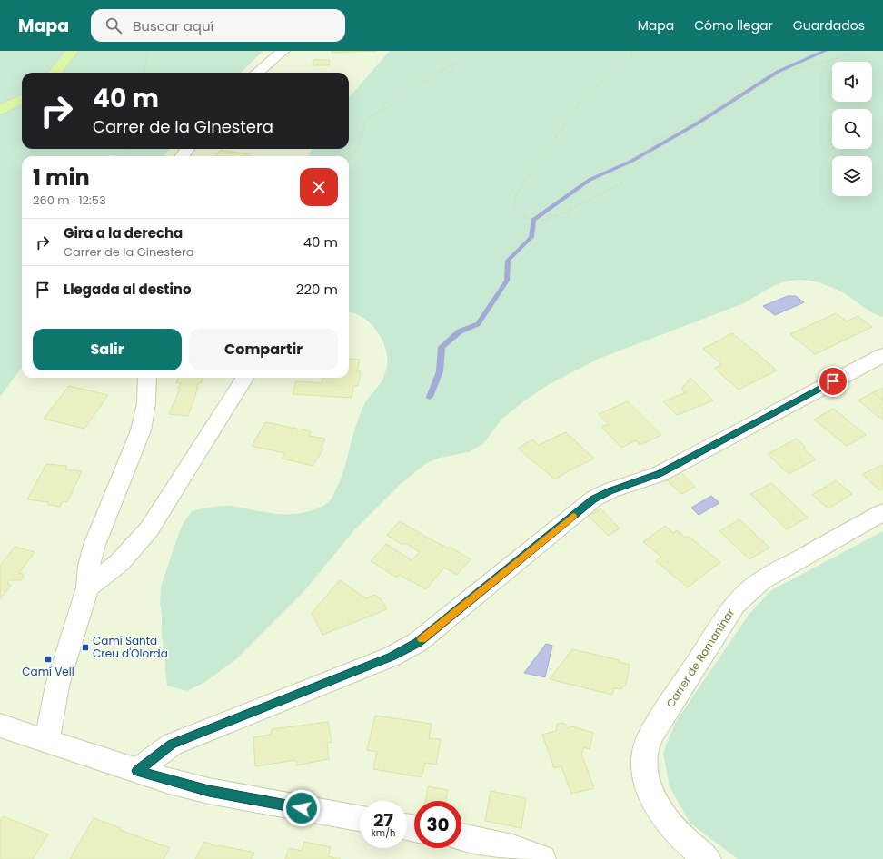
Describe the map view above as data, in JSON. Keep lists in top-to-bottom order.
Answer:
{
  "streets": {
    "street": ["Carrer de Romaninar"]
  },
  "places": {
    "transit": ["Camí Santa Creu d'Olorda", "Camí Vell"]
  },
  "page": {
    "header": "Mapa",
    "search": "Buscar aquí",
    "nav": ["Mapa", "Cómo llegar", "Guardados"],
    "turn": ["40 m", "Carrer de la Ginestera"],
    "heading": ["1 min", "260 m · 12:53"],
    "list": [
      {
        "name": "Gira a la derecha",
        "note": "Carrer de la Ginestera",
        "value": "40 m"
      },
      {
        "name": "Llegada al destino",
        "value": "220 m"
      }
    ],
    "buttons": ["Salir", "Compartir"],
    "speed": "27 km/h",
    "limit": "30"
  }
}
